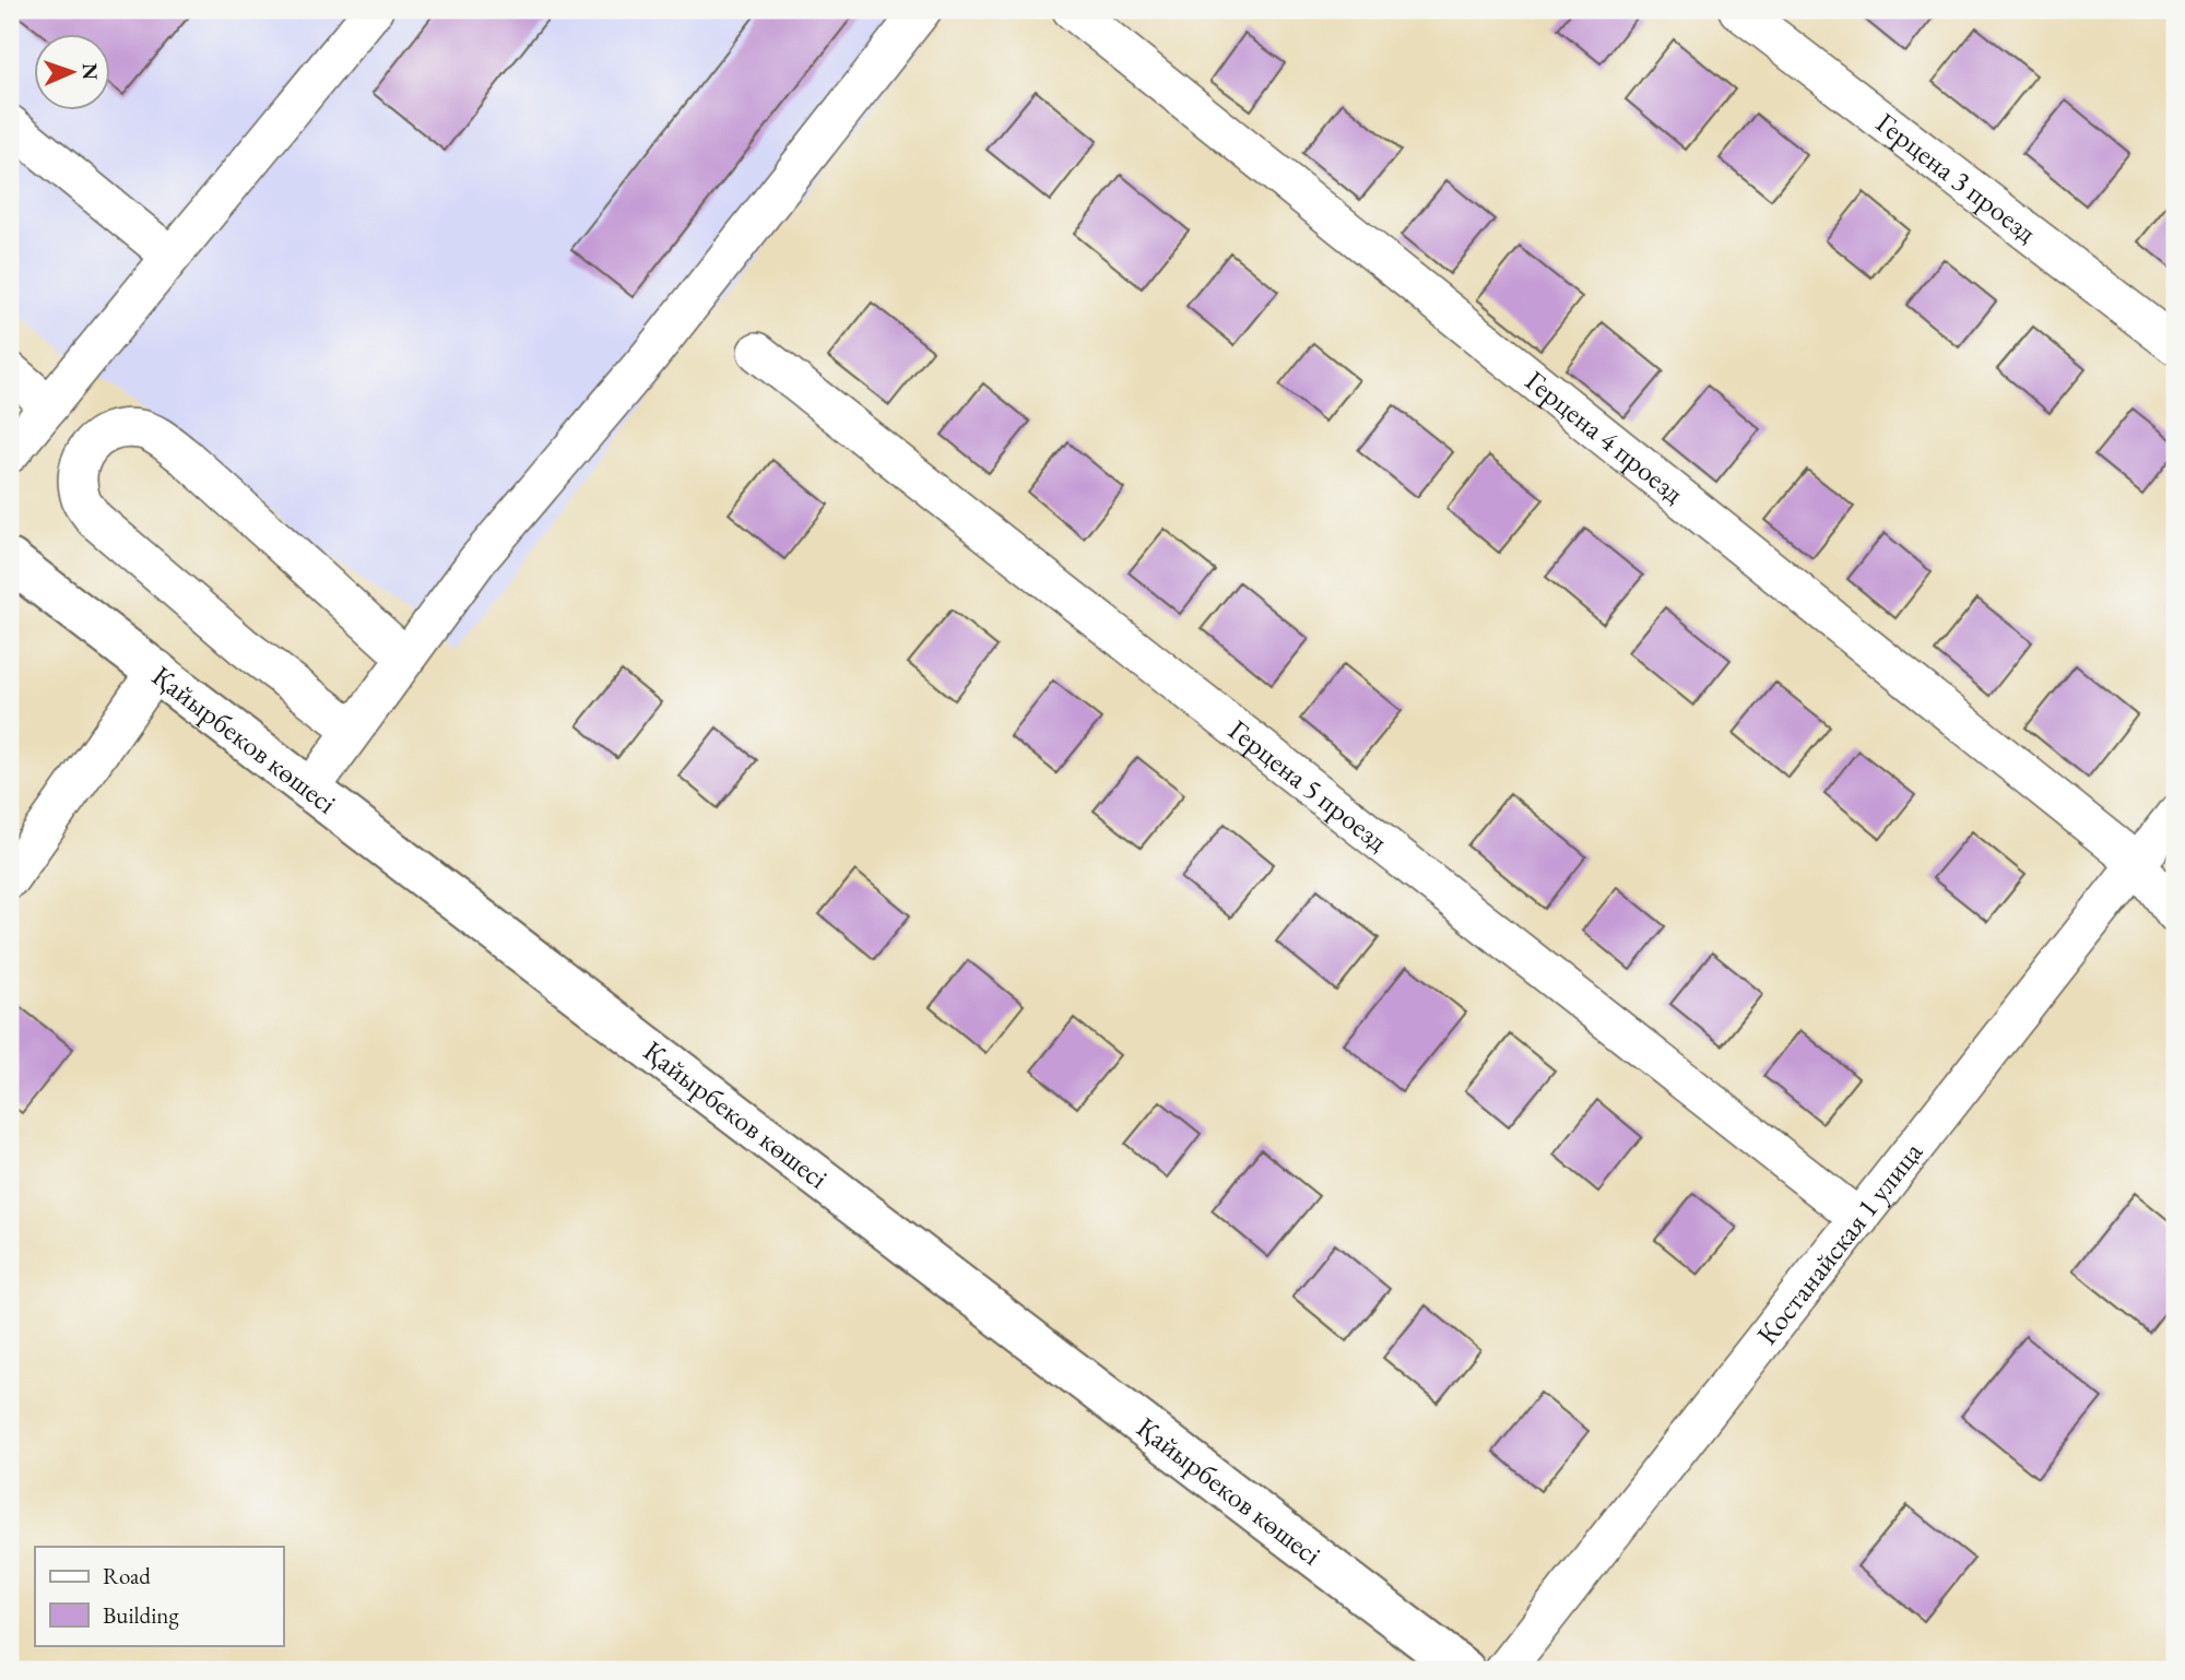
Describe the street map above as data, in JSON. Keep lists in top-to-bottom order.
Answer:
{
  "streets": {
    "main road": ["Қайырбеков көшесі"],
    "street": [
      "Герцена 3 проезд",
      "Герцена 4 проезд",
      "Герцена 5 проезд",
      "Костанайская 1 улица"
    ]
  },
  "crossings": [
    ["Герцена 4 проезд", "Костанайская 1 улица"],
    ["Герцена 5 проезд", "Костанайская 1 улица"]
  ],
  "legend": ["Road", "Building"],
  "north": "right"
}
